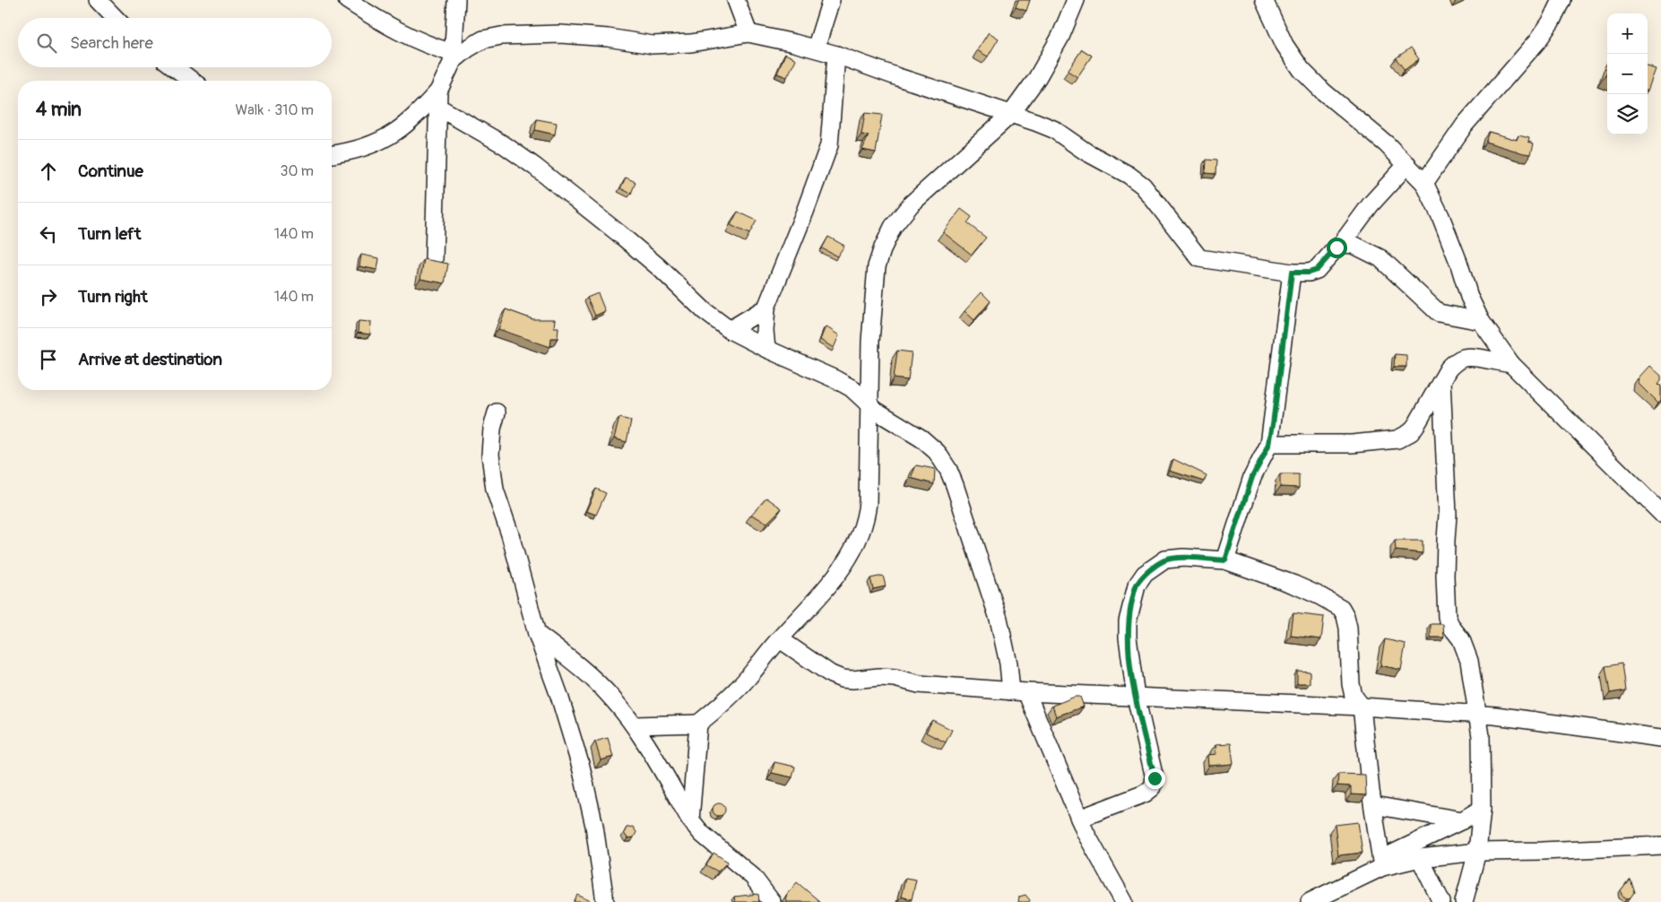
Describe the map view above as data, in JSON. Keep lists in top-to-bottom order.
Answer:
{
  "page": {
    "map_buttons": ["+", "−"],
    "search": "Search here",
    "heading": ["4 min", "Walk · 310 m"],
    "list": [
      ["Continue", "30 m"],
      ["Turn left", "140 m"],
      ["Turn right", "140 m"],
      "Arrive at destination"
    ]
  }
}
